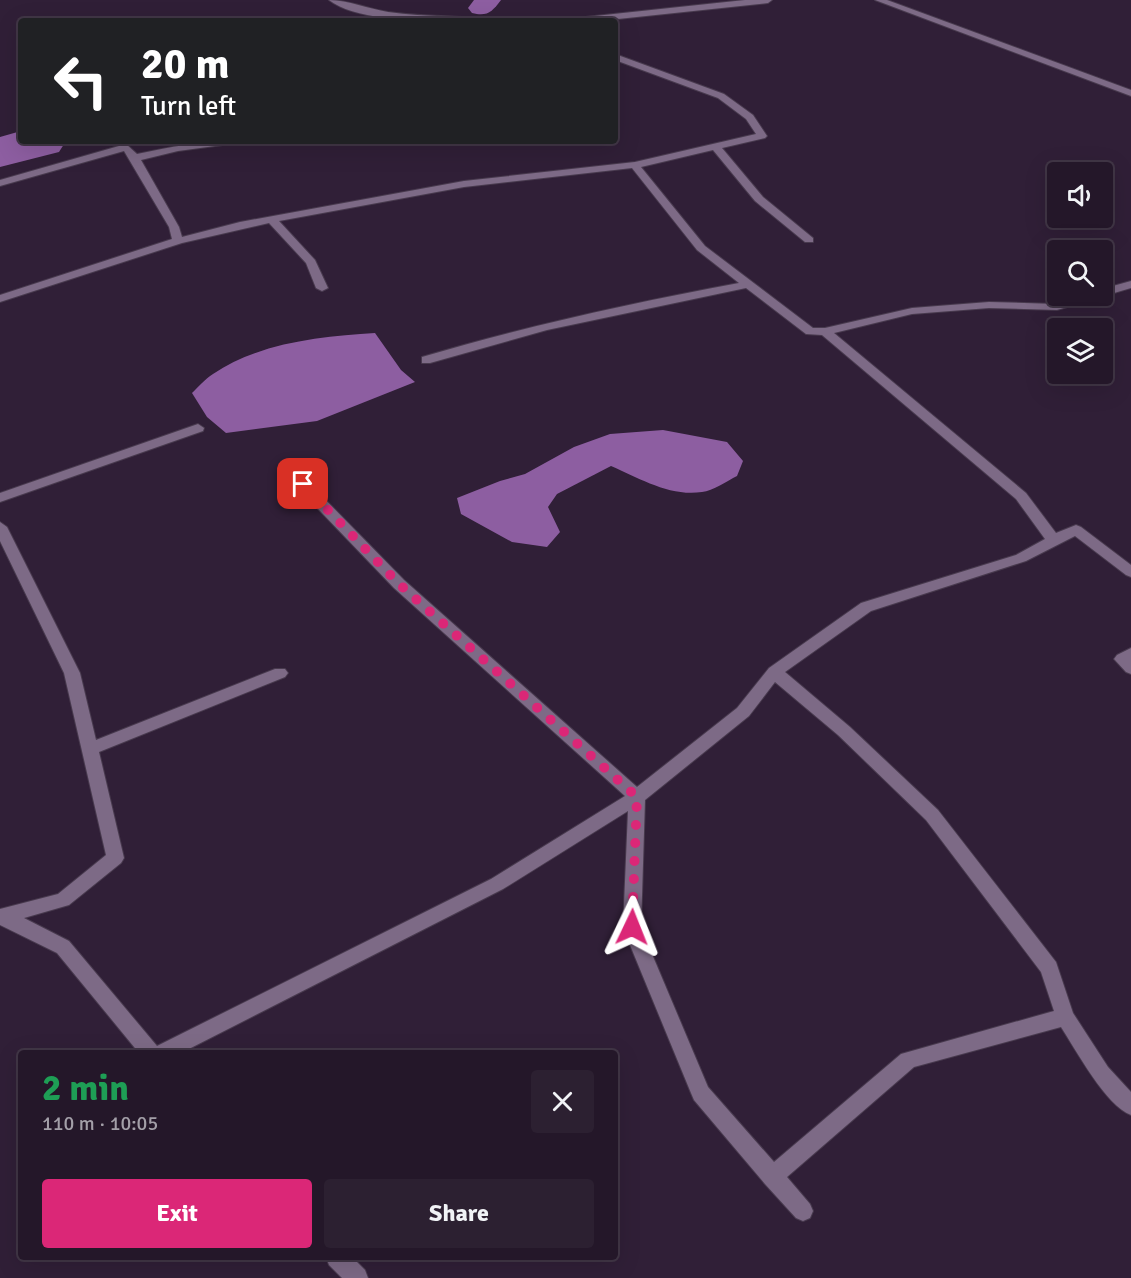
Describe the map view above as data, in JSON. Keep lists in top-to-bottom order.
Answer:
{
  "page": {
    "turn": ["20 m", "Turn left"],
    "heading": ["2 min", "110 m · 10:05"],
    "buttons": ["Exit", "Share"]
  }
}
